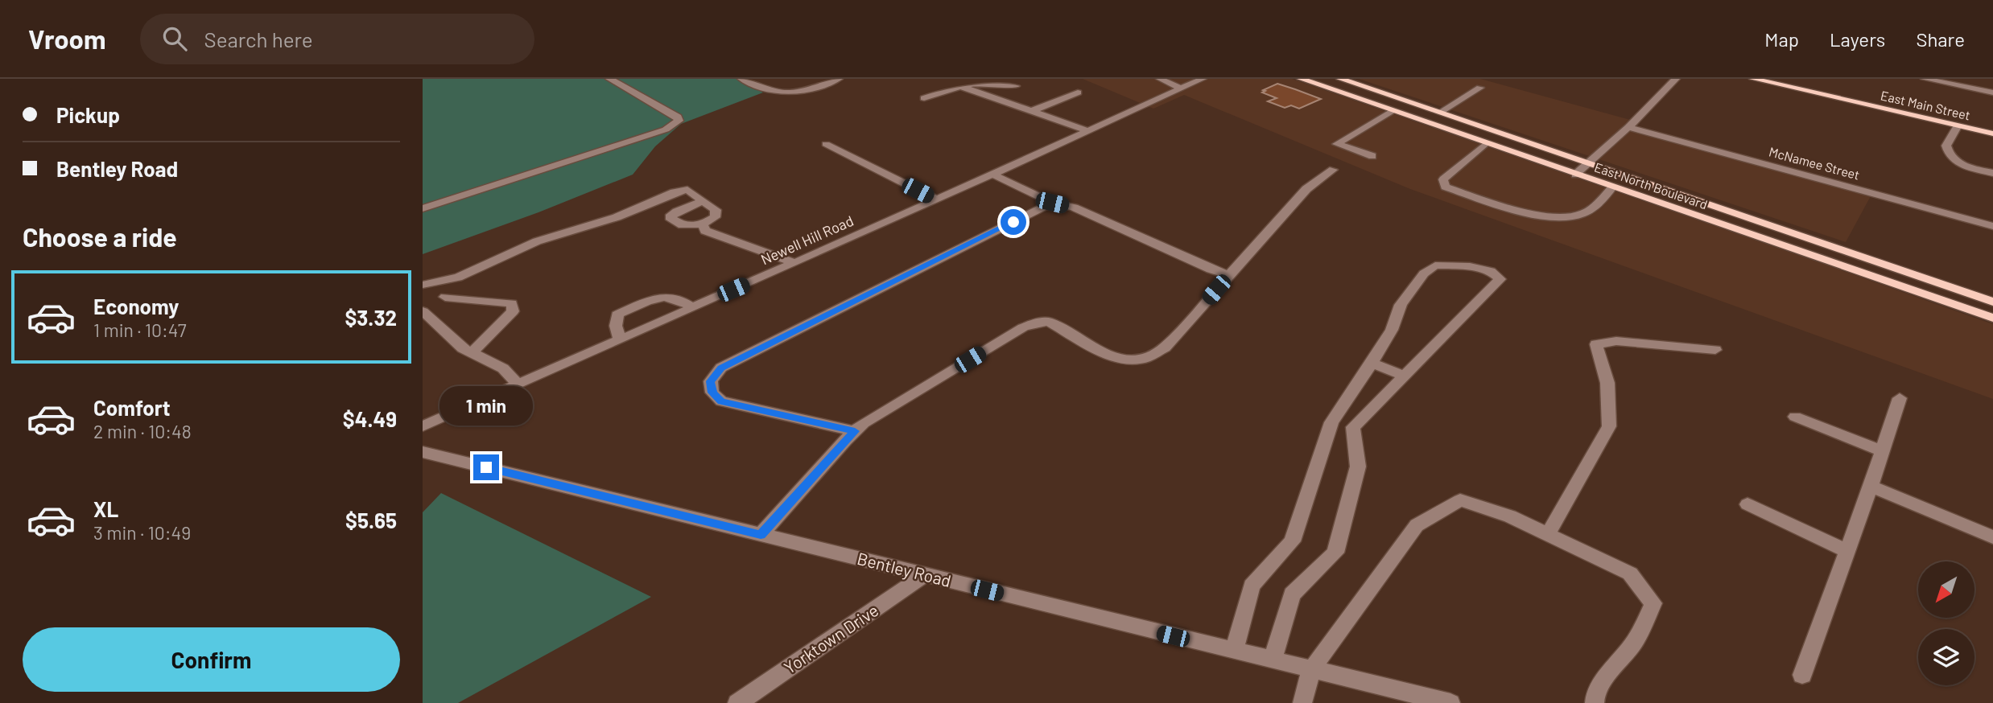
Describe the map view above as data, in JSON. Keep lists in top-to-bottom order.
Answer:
{
  "streets": {
    "main road": ["East Main Street", "East North Boulevard"],
    "street": [
      "McNamee Street",
      "Newell Hill Road",
      "Bentley Road",
      "Yorktown Drive"
    ]
  },
  "crossings": [
    ["Bentley Road", "Yorktown Drive"]
  ],
  "north": "bottom left",
  "page": {
    "header": "Vroom",
    "search": "Search here",
    "nav": ["Map", "Layers", "Share"],
    "banner": ["Pickup", "Bentley Road"],
    "heading": "Choose a ride",
    "list": [
      {
        "name": "Economy",
        "note": "1 min · 10:47",
        "value": "$3.32"
      },
      {
        "name": "Comfort",
        "note": "2 min · 10:48",
        "value": "$4.49"
      },
      {
        "name": "XL",
        "note": "3 min · 10:49",
        "value": "$5.65"
      }
    ],
    "bubble": "1 min",
    "buttons": "Confirm"
  }
}
